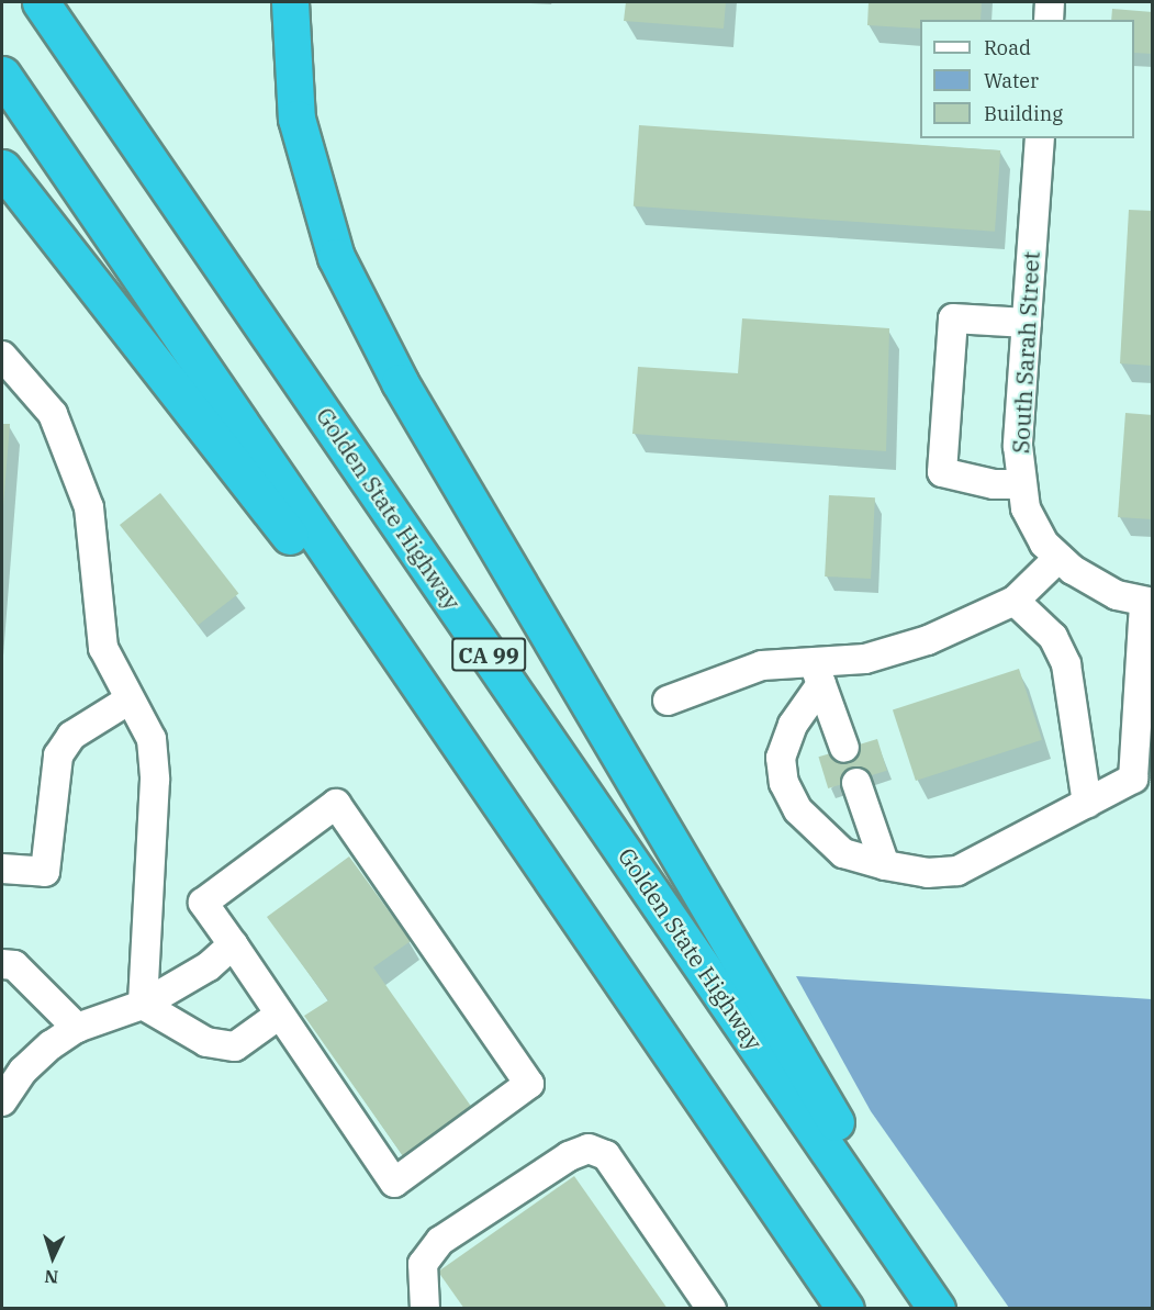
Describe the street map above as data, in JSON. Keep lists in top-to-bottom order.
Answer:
{
  "streets": {
    "highway": ["Golden State Highway", "CA 99"],
    "street": ["South Sarah Street"]
  },
  "legend": ["Road", "Water", "Building"],
  "north": "bottom"
}
